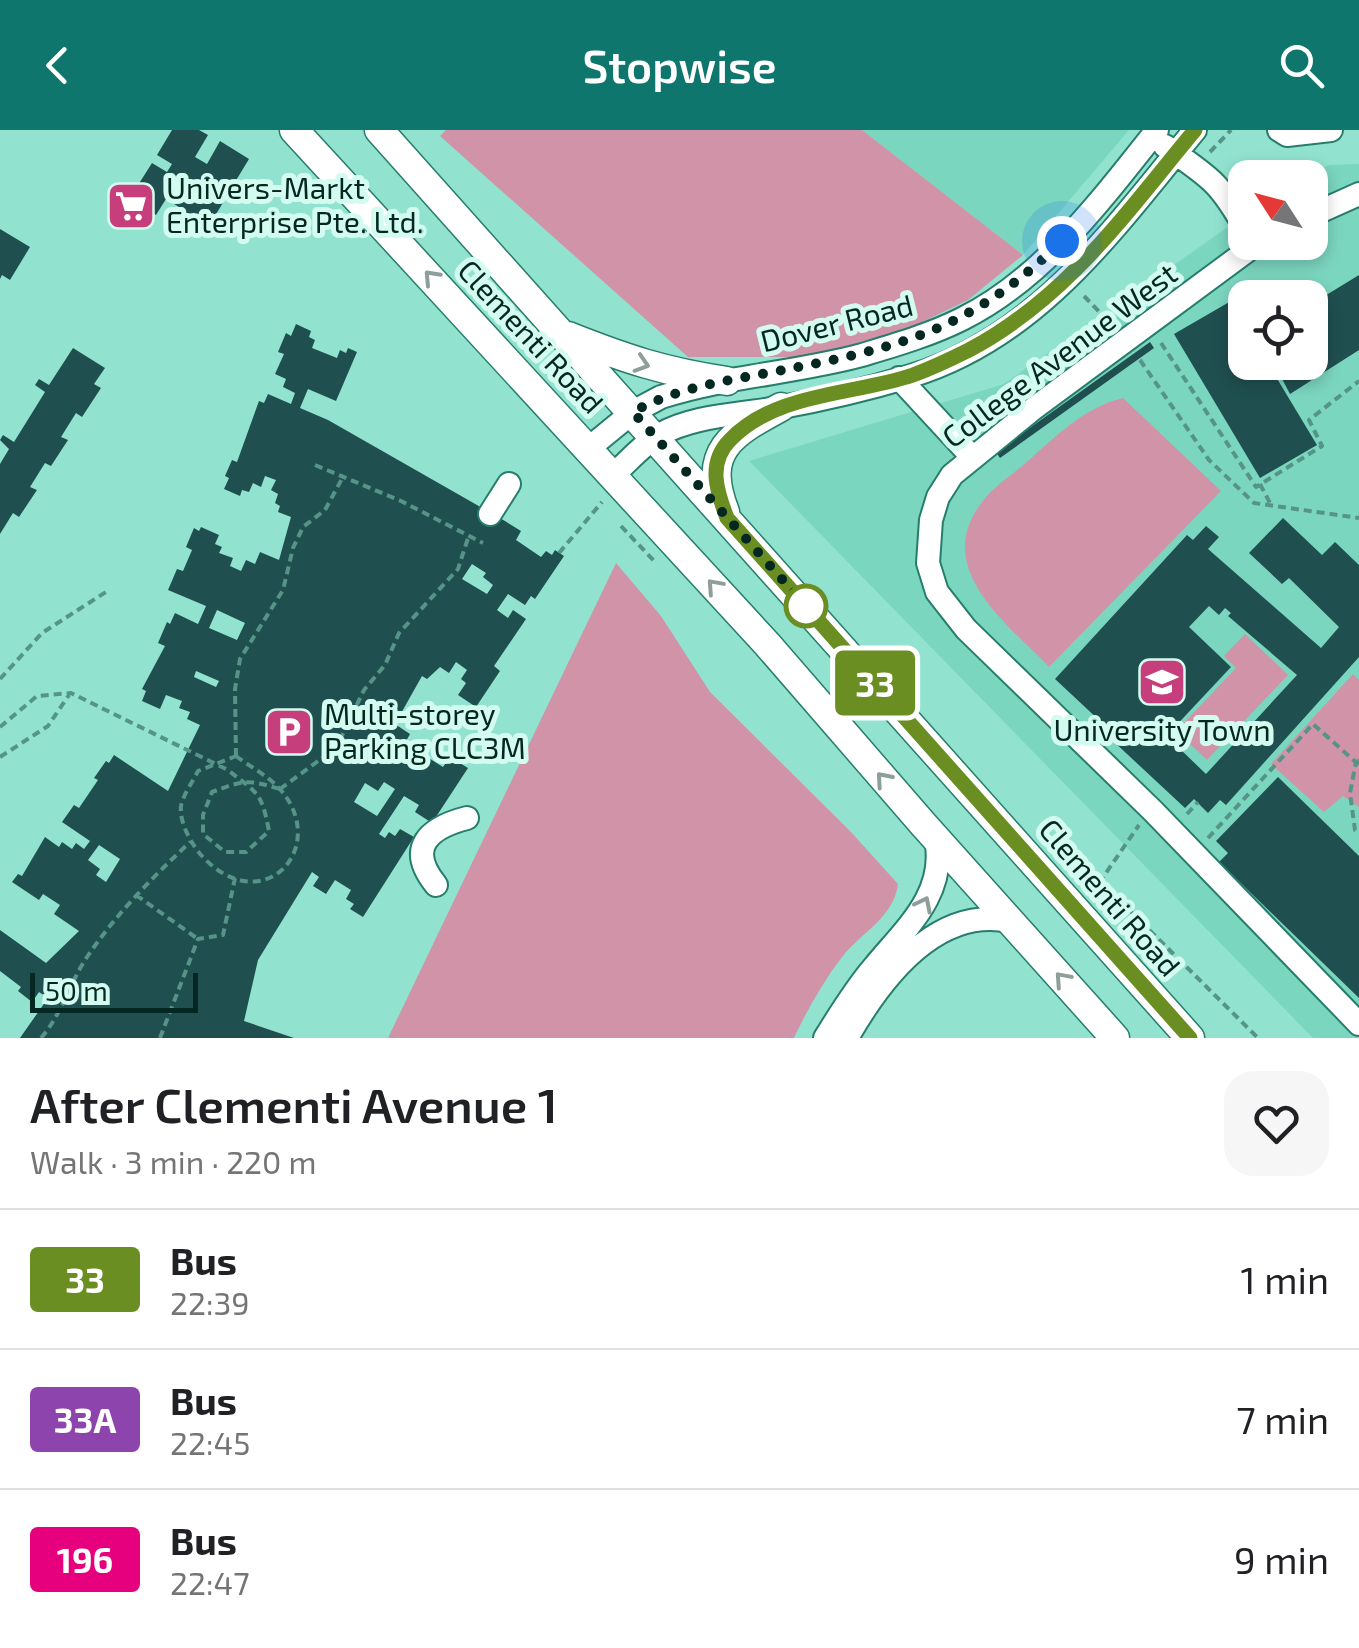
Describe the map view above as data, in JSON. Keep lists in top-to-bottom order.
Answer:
{
  "streets": {
    "main road": ["Clementi Road"],
    "street": ["Dover Road", "College Avenue West"]
  },
  "crossings": [
    ["Dover Road", "Clementi Road"],
    ["Dover Road", "College Avenue West"]
  ],
  "places": {
    "supermarket": ["Univers-Markt Enterprise Pte. Ltd."],
    "school or university": ["University Town"],
    "parking": ["Multi-storey Parking CLC3M"]
  },
  "lines": ["bus line 33"],
  "scale_bar": "50 m",
  "north": "top left",
  "page": {
    "header": "Stopwise",
    "on_map": "33",
    "scale": "50 m",
    "heading": ["After Clementi Avenue 1", "Walk · 3 min · 220 m"],
    "list": [
      {
        "mark": "33",
        "name": "Bus",
        "note": "22:39",
        "value": "1 min"
      },
      {
        "mark": "33A",
        "name": "Bus",
        "note": "22:45",
        "value": "7 min"
      },
      {
        "mark": "196",
        "name": "Bus",
        "note": "22:47",
        "value": "9 min"
      }
    ]
  }
}
